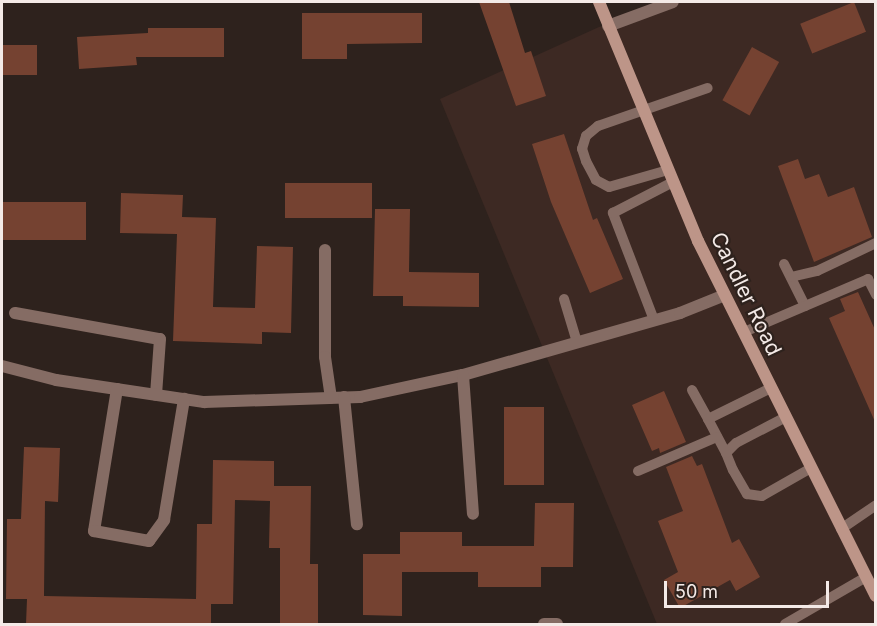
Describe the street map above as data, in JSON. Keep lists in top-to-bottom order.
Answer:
{
  "streets": {
    "main road": ["Candler Road"]
  },
  "scale_bar": "50 m"
}
